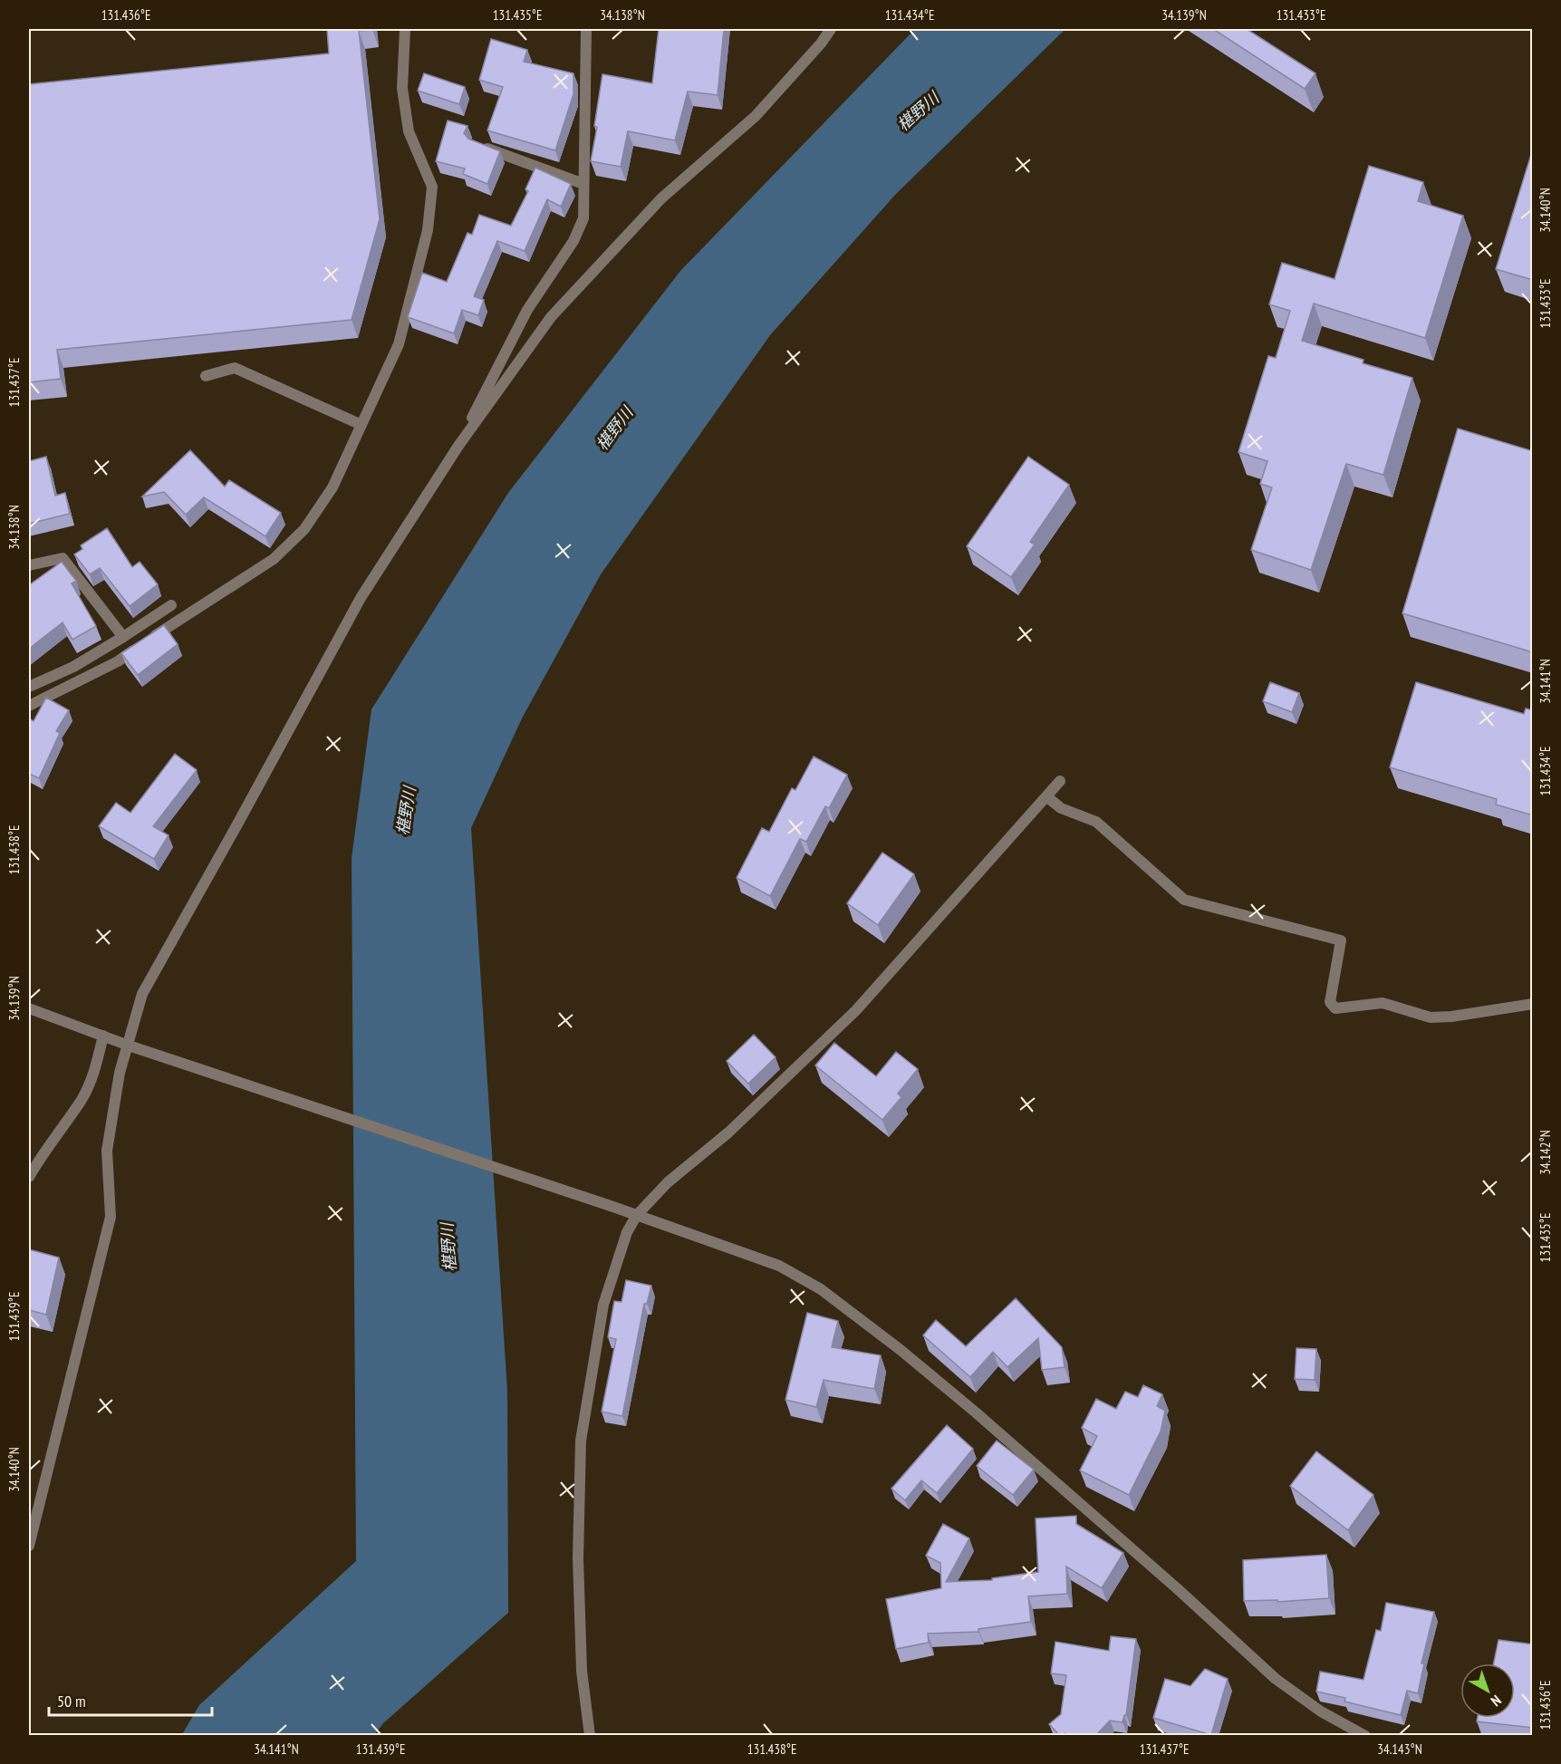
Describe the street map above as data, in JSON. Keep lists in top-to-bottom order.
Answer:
{
  "water": ["椹野川"],
  "scale_bar": "50 m",
  "north": "bottom right",
  "coordinates": [
    "131.436°E",
    "131.435°E",
    "34.138°N",
    "131.434°E",
    "34.139°N",
    "131.433°E",
    "34.140°N",
    "131.437°E",
    "34.141°N",
    "131.438°E",
    "34.142°N",
    "131.439°E",
    "34.143°N"
  ]
}
